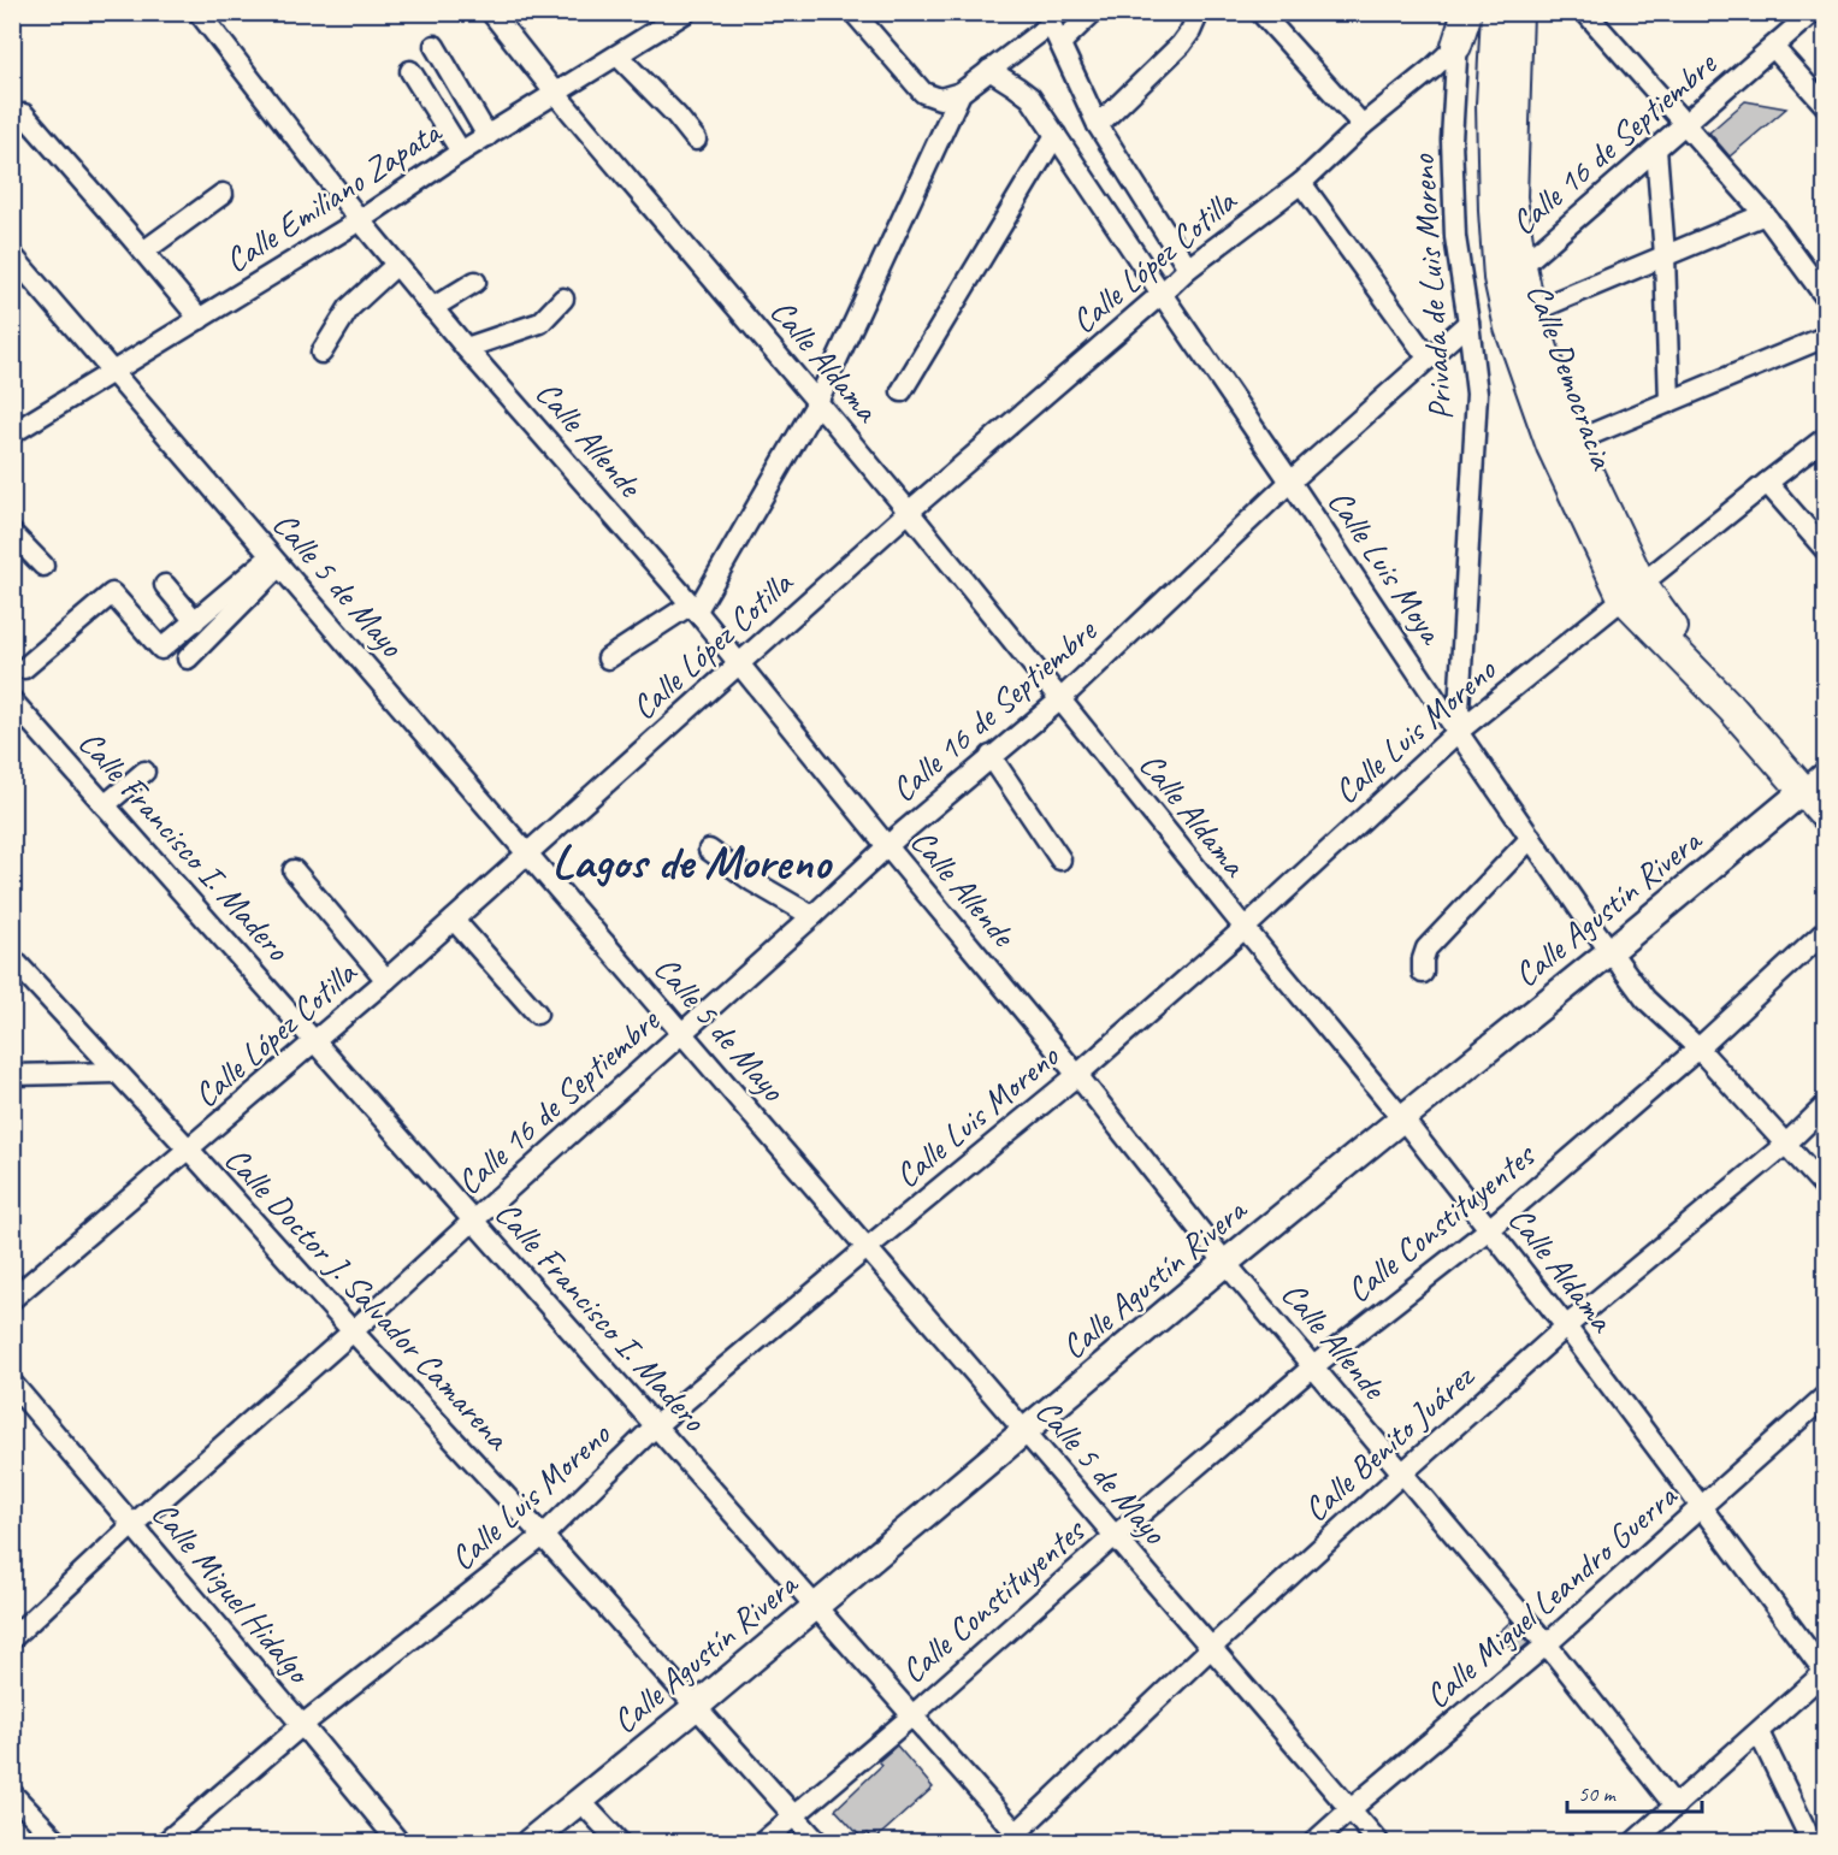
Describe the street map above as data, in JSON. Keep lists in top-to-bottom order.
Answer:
{
  "streets": {
    "highway": ["Calle Democracia"],
    "main road": ["Calle Agustín Rivera"],
    "street": [
      "Calle 16 de Septiembre",
      "Calle Emiliano Zapata",
      "Calle López Cotilla",
      "Privada de Luis Moreno",
      "Calle Aldama",
      "Calle Allende",
      "Calle Luis Moya",
      "Calle 5 de Mayo",
      "Calle Luis Moreno",
      "Calle Francisco I. Madero",
      "Calle Constituyentes",
      "Calle Doctor J. Salvador Camarena",
      "Calle Benito Juárez",
      "Calle Miguel Hidalgo",
      "Calle Miguel Leandro Guerra"
    ]
  },
  "crossings": [
    ["Calle 16 de Septiembre", "Privada de Luis Moreno"],
    ["Calle 16 de Septiembre", "Calle Aldama"],
    ["Calle 16 de Septiembre", "Calle Democracia"],
    ["Calle 16 de Septiembre", "Calle Allende"],
    ["Calle 16 de Septiembre", "Calle Luis Moya"],
    ["Calle 16 de Septiembre", "Calle 5 de Mayo"],
    ["Calle 16 de Septiembre", "Calle Francisco I. Madero"],
    ["Calle 16 de Septiembre", "Calle Doctor J. Salvador Camarena"],
    ["Calle 16 de Septiembre", "Calle Miguel Hidalgo"],
    ["Calle Emiliano Zapata", "Calle Aldama"],
    ["Calle Emiliano Zapata", "Calle Allende"],
    ["Calle Emiliano Zapata", "Calle 5 de Mayo"],
    ["Calle López Cotilla", "Privada de Luis Moreno"],
    ["Calle López Cotilla", "Calle Aldama"],
    ["Calle López Cotilla", "Calle Allende"],
    ["Calle López Cotilla", "Calle Luis Moya"],
    ["Calle López Cotilla", "Calle 5 de Mayo"],
    ["Calle López Cotilla", "Calle Francisco I. Madero"],
    ["Calle López Cotilla", "Calle Doctor J. Salvador Camarena"],
    ["Privada de Luis Moreno", "Calle Luis Moya"],
    ["Privada de Luis Moreno", "Calle Luis Moreno"],
    ["Calle Aldama", "Calle Luis Moreno"],
    ["Calle Aldama", "Calle Agustín Rivera"],
    ["Calle Aldama", "Calle Constituyentes"],
    ["Calle Aldama", "Calle Benito Juárez"],
    ["Calle Aldama", "Calle Miguel Leandro Guerra"],
    ["Calle Democracia", "Calle Luis Moreno"],
    ["Calle Democracia", "Calle Agustín Rivera"],
    ["Calle Allende", "Calle Luis Moreno"],
    ["Calle Allende", "Calle Agustín Rivera"],
    ["Calle Allende", "Calle Constituyentes"],
    ["Calle Allende", "Calle Benito Juárez"],
    ["Calle Allende", "Calle Miguel Leandro Guerra"],
    ["Calle Luis Moya", "Calle Luis Moreno"],
    ["Calle Luis Moya", "Calle Agustín Rivera"],
    ["Calle Luis Moya", "Calle Constituyentes"],
    ["Calle Luis Moya", "Calle Benito Juárez"],
    ["Calle 5 de Mayo", "Calle Luis Moreno"],
    ["Calle 5 de Mayo", "Calle Agustín Rivera"],
    ["Calle 5 de Mayo", "Calle Constituyentes"],
    ["Calle 5 de Mayo", "Calle Benito Juárez"],
    ["Calle 5 de Mayo", "Calle Miguel Leandro Guerra"],
    ["Calle Luis Moreno", "Calle Francisco I. Madero"],
    ["Calle Luis Moreno", "Calle Doctor J. Salvador Camarena"],
    ["Calle Luis Moreno", "Calle Miguel Hidalgo"],
    ["Calle Francisco I. Madero", "Calle Agustín Rivera"],
    ["Calle Francisco I. Madero", "Calle Constituyentes"],
    ["Calle Francisco I. Madero", "Calle Benito Juárez"],
    ["Calle Agustín Rivera", "Calle Doctor J. Salvador Camarena"],
    ["Calle Constituyentes", "Calle Doctor J. Salvador Camarena"]
  ],
  "districts": ["Lagos de Moreno"],
  "scale_bar": "50 m"
}
